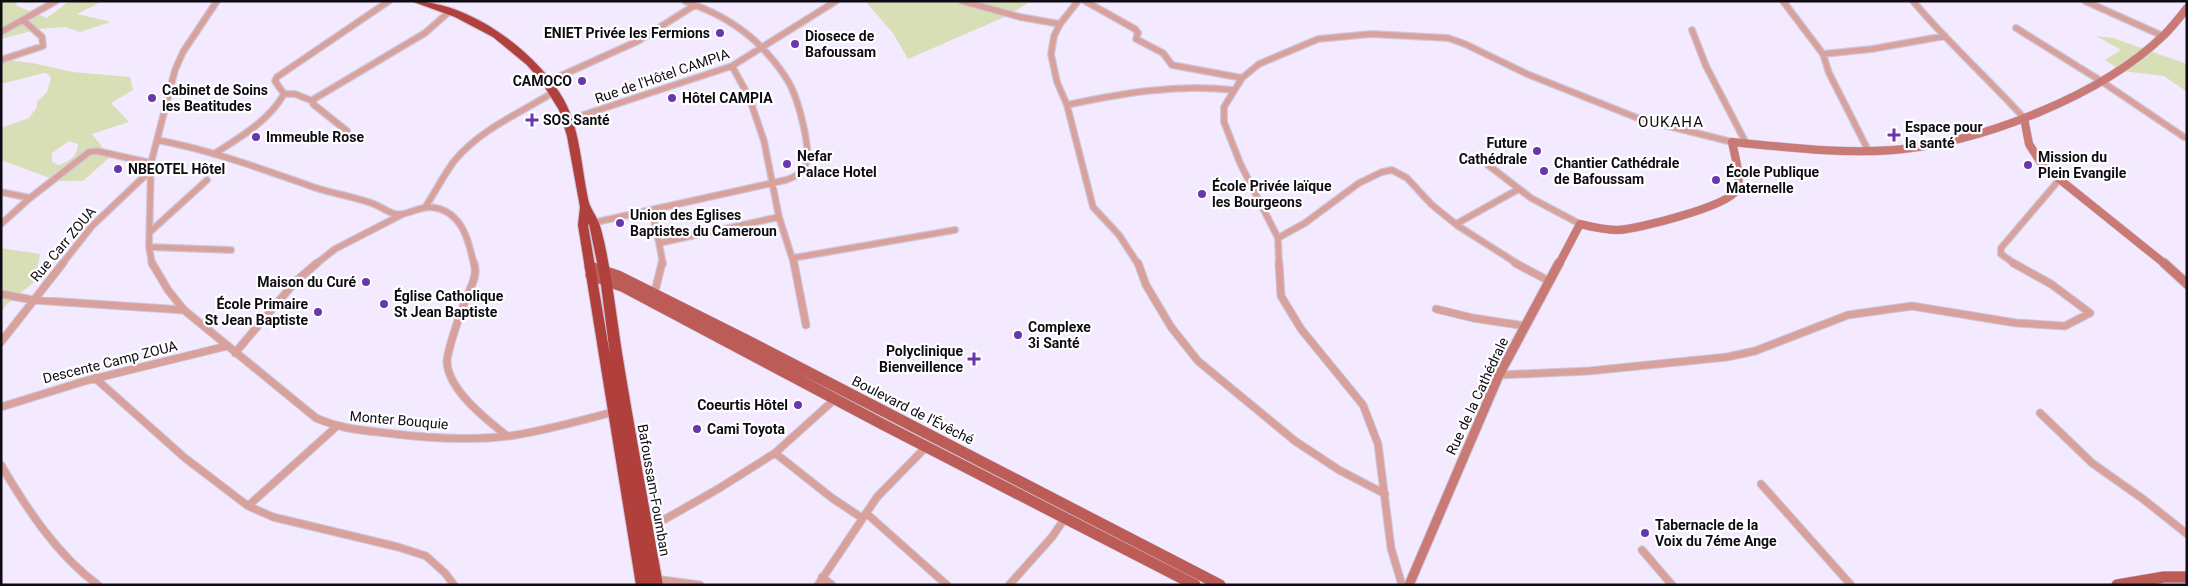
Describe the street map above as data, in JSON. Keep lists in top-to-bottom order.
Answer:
{
  "streets": {
    "highway": ["Bafoussam-Foumban"],
    "main road": ["Boulevard de l'Évêché"],
    "street": [
      "Rue de l'Hôtel CAMPIA",
      "Rue Carr ZOUA",
      "Descente Camp ZOUA",
      "Rue de la Cathédrale",
      "Monter Bouquie"
    ]
  },
  "crossings": [
    ["Descente Camp ZOUA", "Monter Bouquie"],
    ["Monter Bouquie", "Bafoussam-Foumban"]
  ],
  "districts": ["OUKAHA"],
  "places": {
    "other": [
      "ENIET Privée les Fermions",
      "Diosece de Bafoussam",
      "CAMOCO",
      "Cabinet de Soins les Beatitudes",
      "Hôtel CAMPIA",
      "Immeuble Rose",
      "Future Cathédrale",
      "Nefar Palace Hotel",
      "Mission du Plein Evangile",
      "NBEOTEL Hôtel",
      "Chantier Cathédrale de Bafoussam",
      "École Publique Maternelle",
      "École Privée laïque les Bourgeons",
      "Union des Eglises Baptistes du Cameroun",
      "Maison du Curé",
      "Église Catholique St Jean Baptiste",
      "École Primaire St Jean Baptiste",
      "Complexe 3i Santé",
      "Coeurtis Hôtel",
      "Cami Toyota",
      "Tabernacle de la Voix du 7éme Ange"
    ],
    "health": ["SOS Santé", "Espace pour la santé", "Polyclinique Bienveillence"]
  }
}
